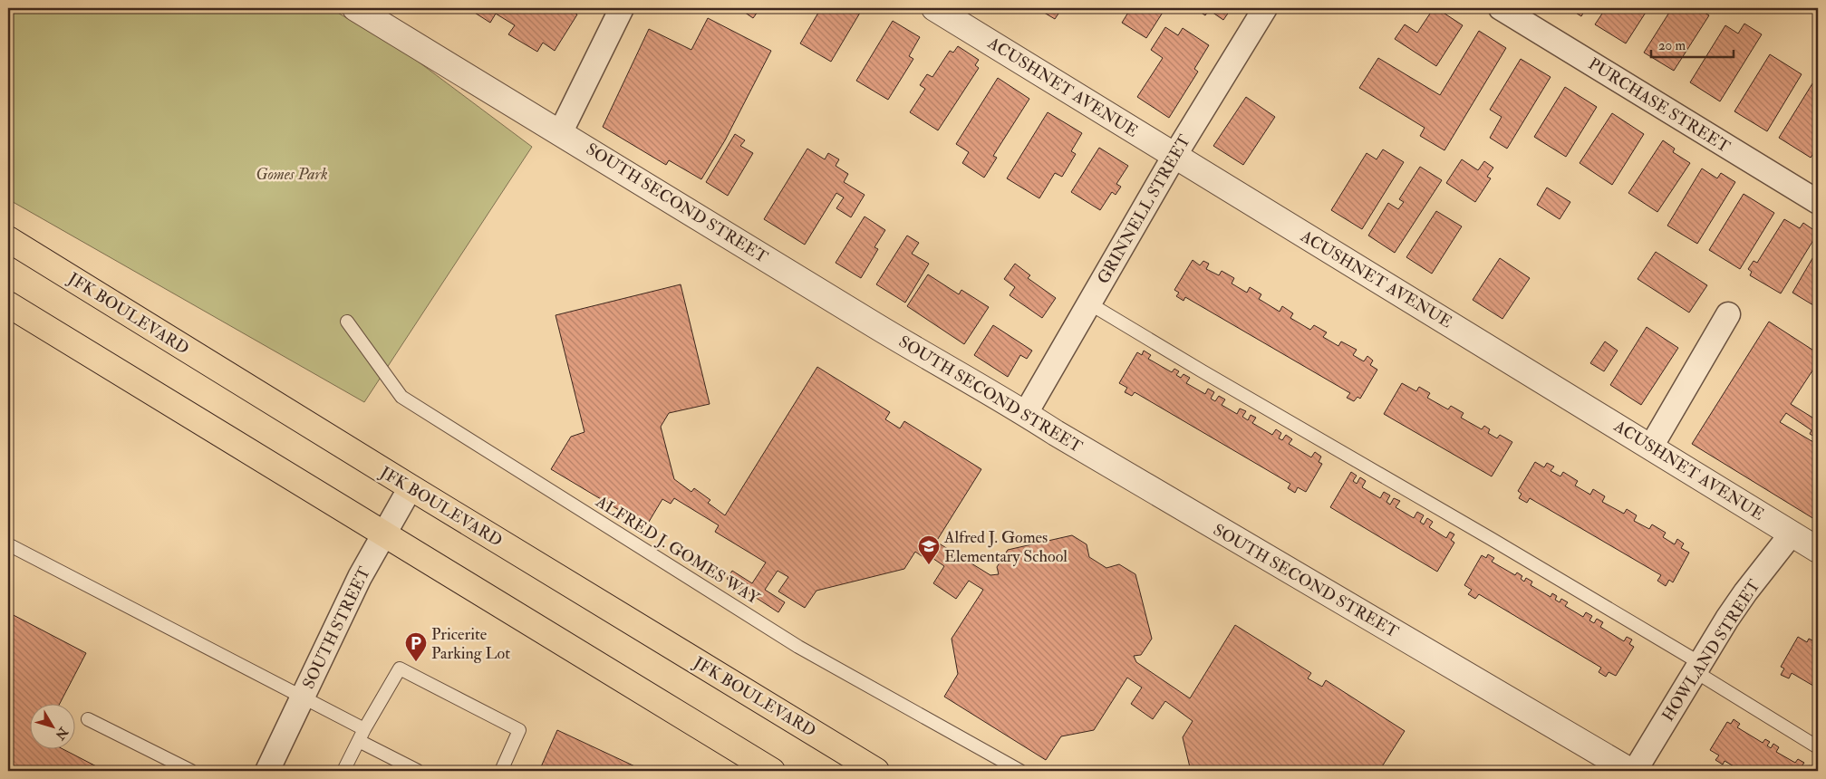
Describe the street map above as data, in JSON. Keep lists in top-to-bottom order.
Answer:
{
  "streets": {
    "main road": ["JFK BOULEVARD"],
    "street": [
      "ACUSHNET AVENUE",
      "PURCHASE STREET",
      "SOUTH SECOND STREET",
      "GRINNELL STREET",
      "SOUTH STREET",
      "HOWLAND STREET"
    ],
    "lane": ["ALFRED J. GOMES WAY"]
  },
  "crossings": [
    ["ACUSHNET AVENUE", "GRINNELL STREET"],
    ["ACUSHNET AVENUE", "HOWLAND STREET"],
    ["SOUTH SECOND STREET", "GRINNELL STREET"],
    ["JFK BOULEVARD", "SOUTH STREET"]
  ],
  "parks": ["Gomes Park"],
  "places": {
    "school or university": ["Alfred J. Gomes Elementary School"],
    "parking": ["Pricerite Parking Lot"]
  },
  "scale_bar": "20 m",
  "north": "bottom right"
}
